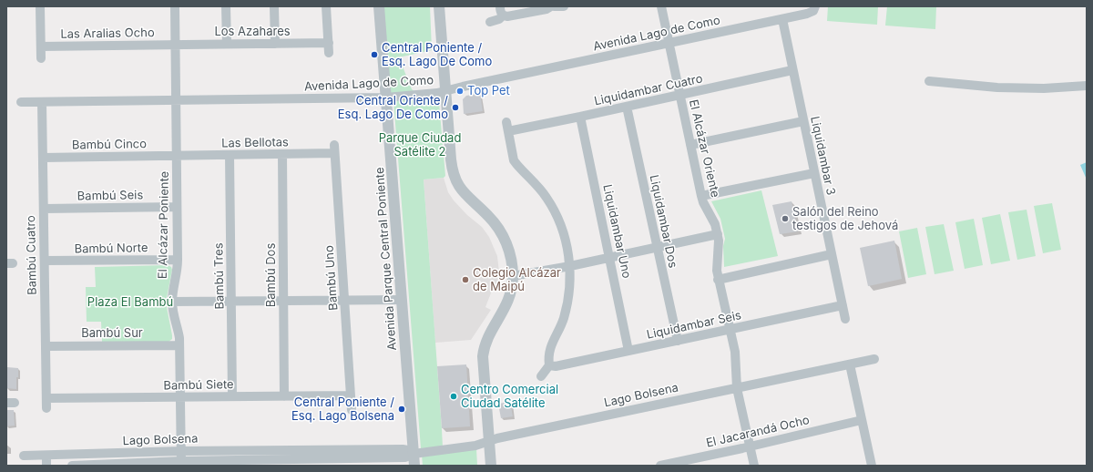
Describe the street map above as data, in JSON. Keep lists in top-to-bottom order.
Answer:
{
  "streets": {
    "street": [
      "Los Azahares",
      "Las Aralias Ocho",
      "Avenida Lago de Como",
      "Liquidambar Cuatro",
      "Las Bellotas",
      "Bambú Cinco",
      "El Alcázar Oriente",
      "Liquidambar 3",
      "Bambú Seis",
      "Liquidambar Dos",
      "El Alcázar Poniente",
      "Liquidambar Uno",
      "Bambú Norte",
      "Bambú Cuatro",
      "Avenida Parque Central Poniente",
      "Bambú Dos",
      "Bambú Tres",
      "Bambú Uno",
      "Liquidambar Seis",
      "Bambú Sur",
      "Bambú Siete",
      "Lago Bolsena",
      "El Jacarandá Ocho"
    ]
  },
  "crossings": [
    ["Los Azahares", "Las Aralias Ocho"],
    ["Los Azahares", "El Alcázar Poniente"],
    ["Las Aralias Ocho", "El Alcázar Poniente"],
    ["Avenida Lago de Como", "El Alcázar Oriente"],
    ["Avenida Lago de Como", "Liquidambar 3"],
    ["Avenida Lago de Como", "El Alcázar Poniente"],
    ["Avenida Lago de Como", "Bambú Cuatro"],
    ["Avenida Lago de Como", "Avenida Parque Central Poniente"],
    ["Liquidambar Cuatro", "El Alcázar Oriente"],
    ["Liquidambar Cuatro", "Liquidambar 3"],
    ["Liquidambar Cuatro", "Liquidambar Dos"],
    ["Liquidambar Cuatro", "Liquidambar Uno"],
    ["Las Bellotas", "Bambú Cinco"],
    ["Las Bellotas", "El Alcázar Poniente"],
    ["Las Bellotas", "Bambú Dos"],
    ["Las Bellotas", "Bambú Tres"],
    ["Las Bellotas", "Bambú Uno"],
    ["Bambú Cinco", "El Alcázar Poniente"],
    ["Bambú Cinco", "Bambú Cuatro"],
    ["El Alcázar Oriente", "Liquidambar Seis"],
    ["El Alcázar Oriente", "Lago Bolsena"],
    ["El Alcázar Oriente", "El Jacarandá Ocho"],
    ["Liquidambar 3", "Liquidambar Seis"],
    ["Bambú Seis", "El Alcázar Poniente"],
    ["Bambú Seis", "Bambú Cuatro"],
    ["Liquidambar Dos", "Liquidambar Seis"],
    ["El Alcázar Poniente", "Bambú Norte"],
    ["El Alcázar Poniente", "Bambú Sur"],
    ["El Alcázar Poniente", "Bambú Siete"],
    ["El Alcázar Poniente", "Lago Bolsena"],
    ["Liquidambar Uno", "Liquidambar Seis"],
    ["Bambú Norte", "Bambú Cuatro"],
    ["Bambú Cuatro", "Bambú Sur"],
    ["Bambú Cuatro", "Bambú Siete"],
    ["Avenida Parque Central Poniente", "Lago Bolsena"],
    ["Bambú Dos", "Bambú Siete"],
    ["Bambú Tres", "Bambú Siete"],
    ["Bambú Uno", "Bambú Siete"]
  ],
  "parks": ["Parque Ciudad Satélite 2", "Plaza El Bambú"],
  "places": [
    "Central Poniente / Esq. Lago De Como",
    "Top Pet",
    "Central Oriente / Esq. Lago De Como",
    "Salón del Reino testigos de Jehová",
    "Colegio Alcázar de Maipú",
    "Centro Comercial Ciudad Satélite",
    "Central Poniente / Esq. Lago Bolsena"
  ]
}
